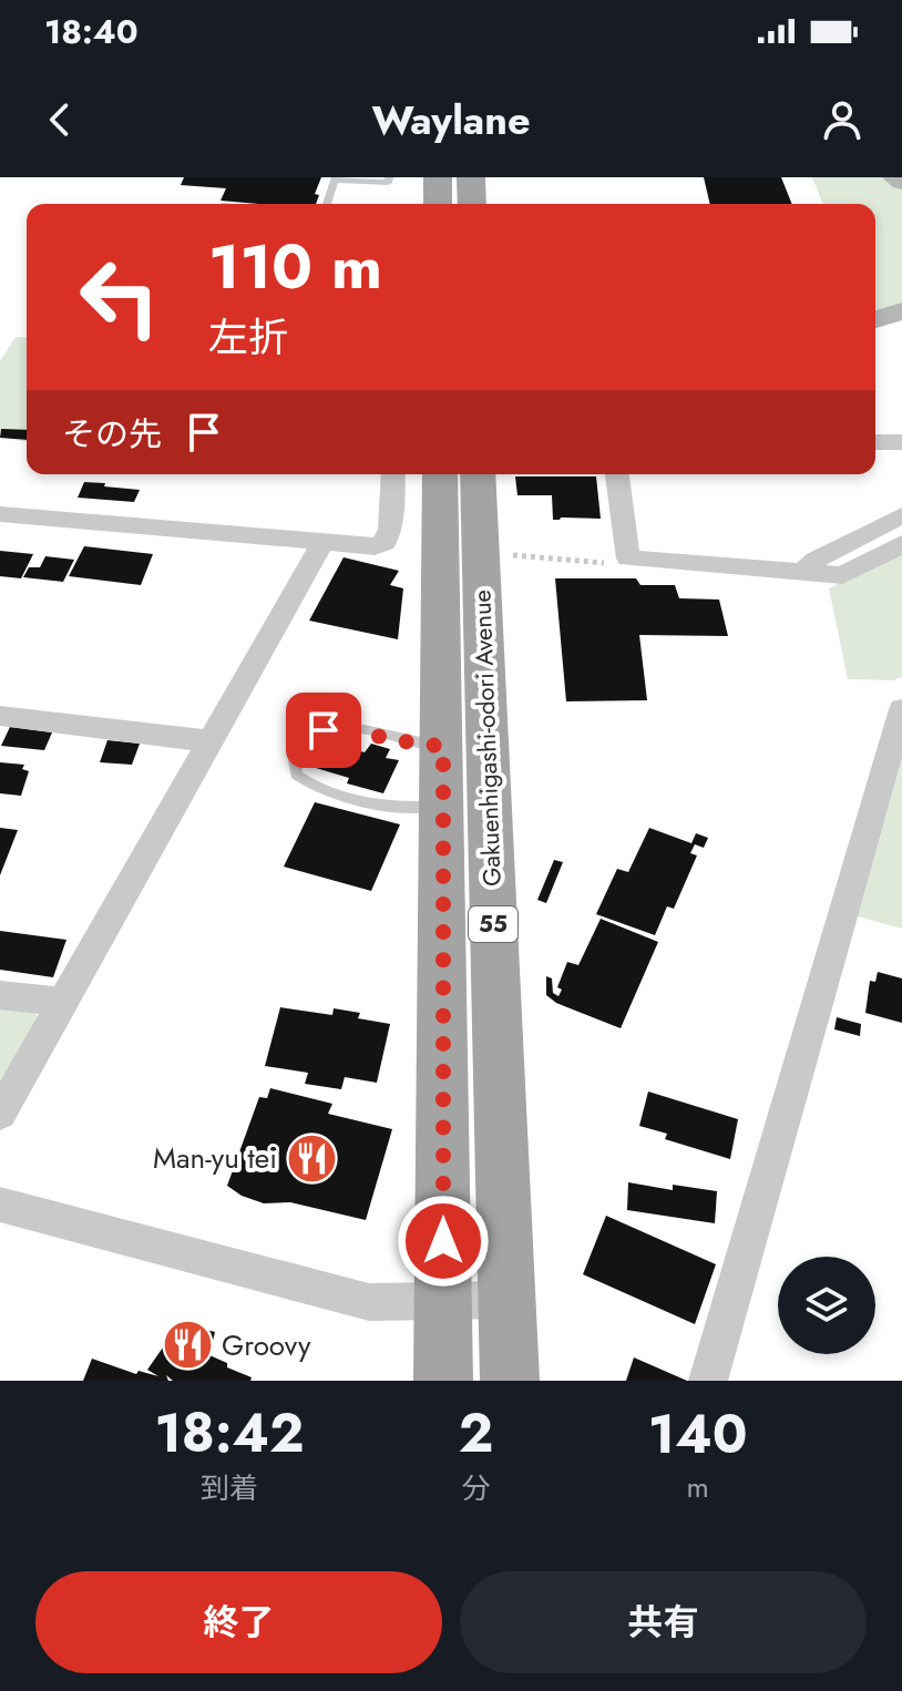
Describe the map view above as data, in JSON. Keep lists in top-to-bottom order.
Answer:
{
  "streets": {
    "main road": ["Gakuenhigashi-odori Avenue", "55"]
  },
  "crossings": [
    ["Gakuenhigashi-odori Avenue", "55"]
  ],
  "places": {
    "restaurant": ["Man-yu tei", "Groovy"]
  },
  "page": {
    "status": "18:40",
    "header": "Waylane",
    "turn": ["110 m", "左折"],
    "then": "その先",
    "eta": [
      "18:42",
      "到着",
      "2",
      "分",
      "140",
      "m"
    ],
    "buttons": ["終了", "共有"]
  }
}
